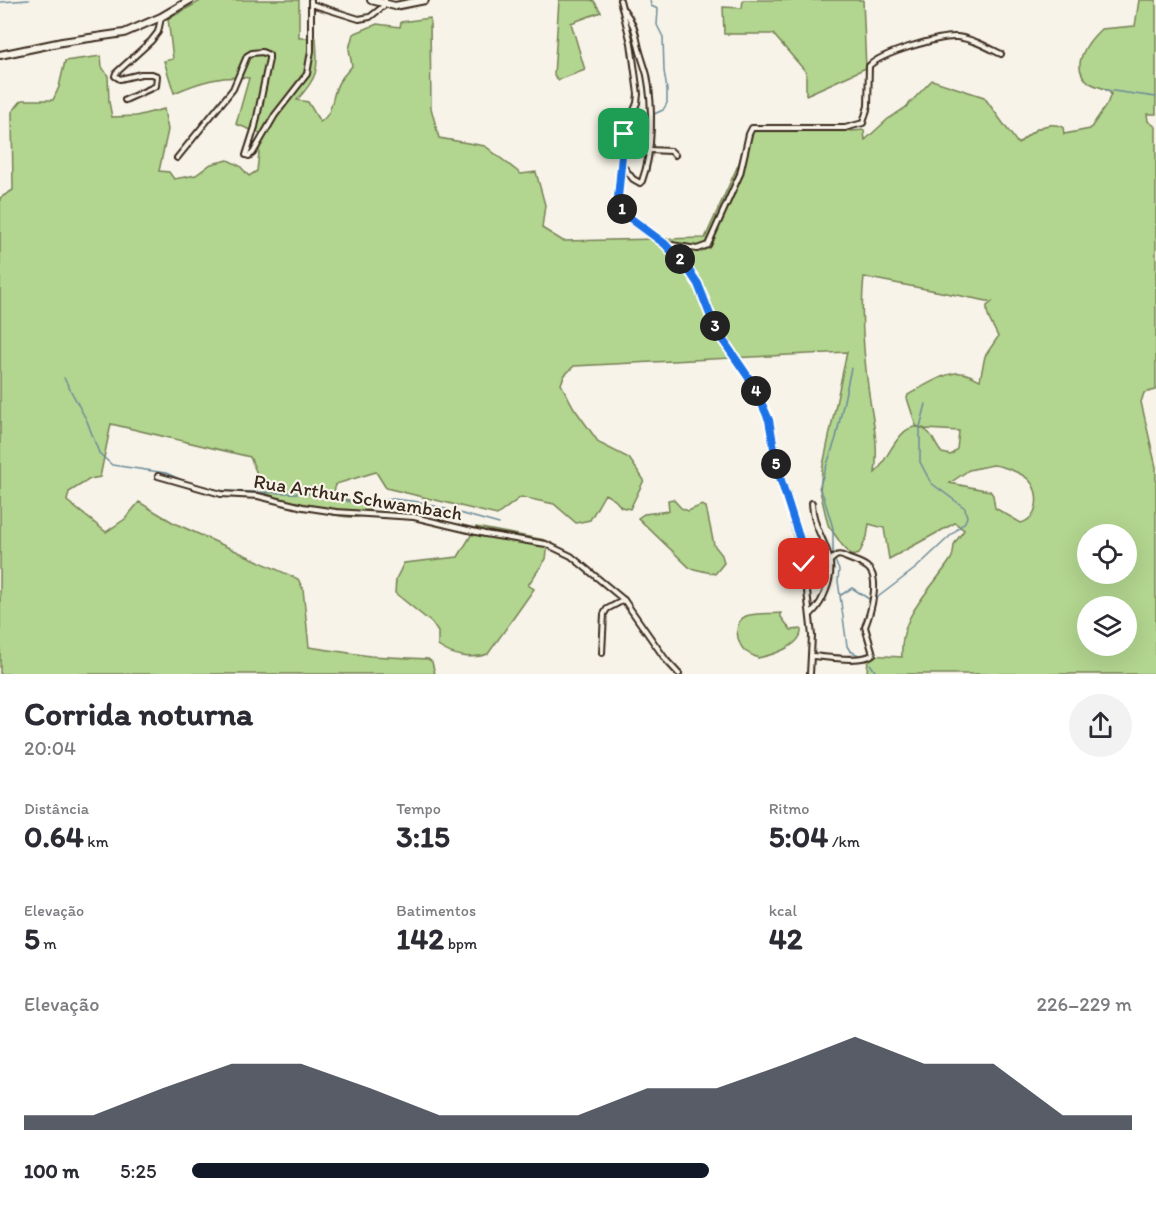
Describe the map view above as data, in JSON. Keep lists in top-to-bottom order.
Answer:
{
  "streets": {
    "street": ["Rua Arthur Schwambach"]
  },
  "page": {
    "pins": [
      "1",
      "2",
      "3",
      "4",
      "5"
    ],
    "heading": ["Corrida noturna", "20:04"],
    "stats": [
      ["Distância", "0.64 km"],
      ["Tempo", "3:15"],
      ["Ritmo", "5:04 /km"],
      ["Elevação", "5 m"],
      ["Batimentos", "142 bpm"],
      ["kcal", "42"]
    ],
    "chart": ["Elevação", "226–229 m"],
    "list": [
      {
        "name": "100 m",
        "note": "5:25"
      }
    ]
  }
}
